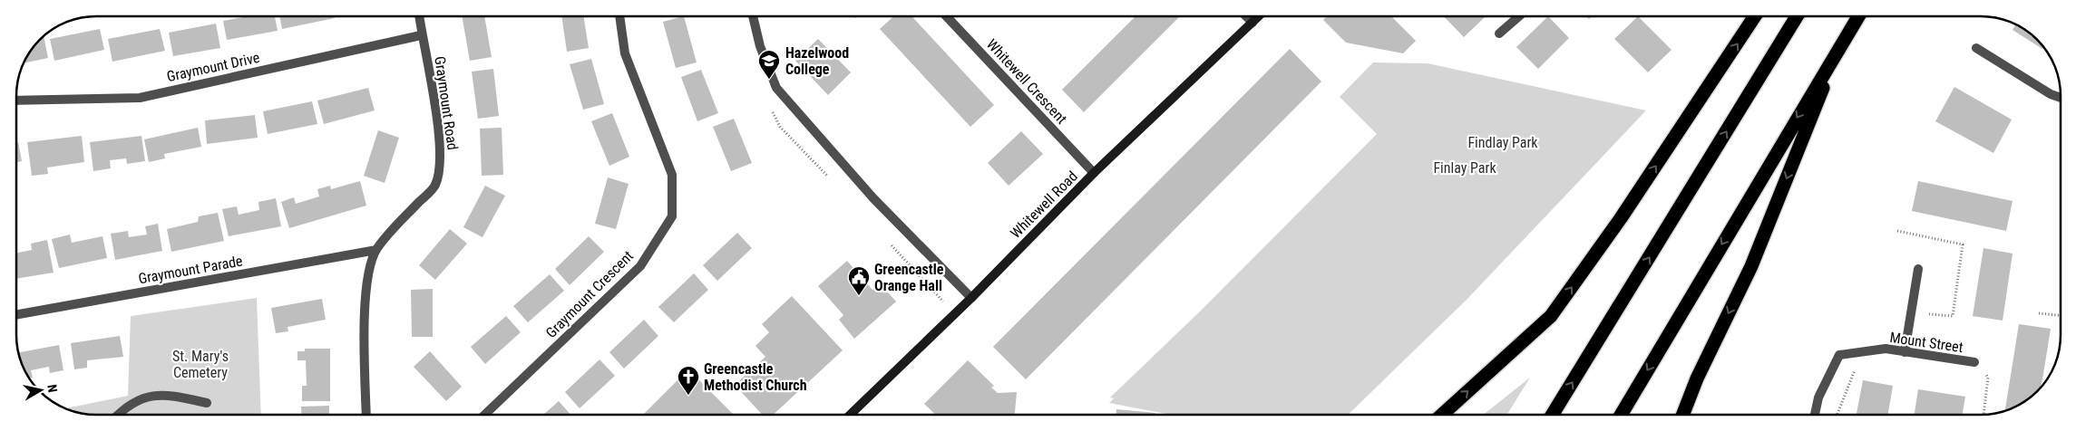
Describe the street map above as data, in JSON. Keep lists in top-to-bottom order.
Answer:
{
  "streets": {
    "street": [
      "Graymount Drive",
      "Whitewell Crescent",
      "Graymount Road",
      "Whitewell Road",
      "Graymount Parade",
      "Graymount Crescent",
      "Mount Street"
    ]
  },
  "crossings": [
    ["Graymount Drive", "Graymount Road"],
    ["Whitewell Crescent", "Whitewell Road"],
    ["Graymount Road", "Graymount Parade"]
  ],
  "parks": ["Findlay Park", "Finlay Park", "St. Mary's Cemetery"],
  "places": {
    "school or university": ["Hazelwood College"],
    "public building": ["Greencastle Orange Hall"],
    "church": ["Greencastle Methodist Church"]
  },
  "north": "right"
}
